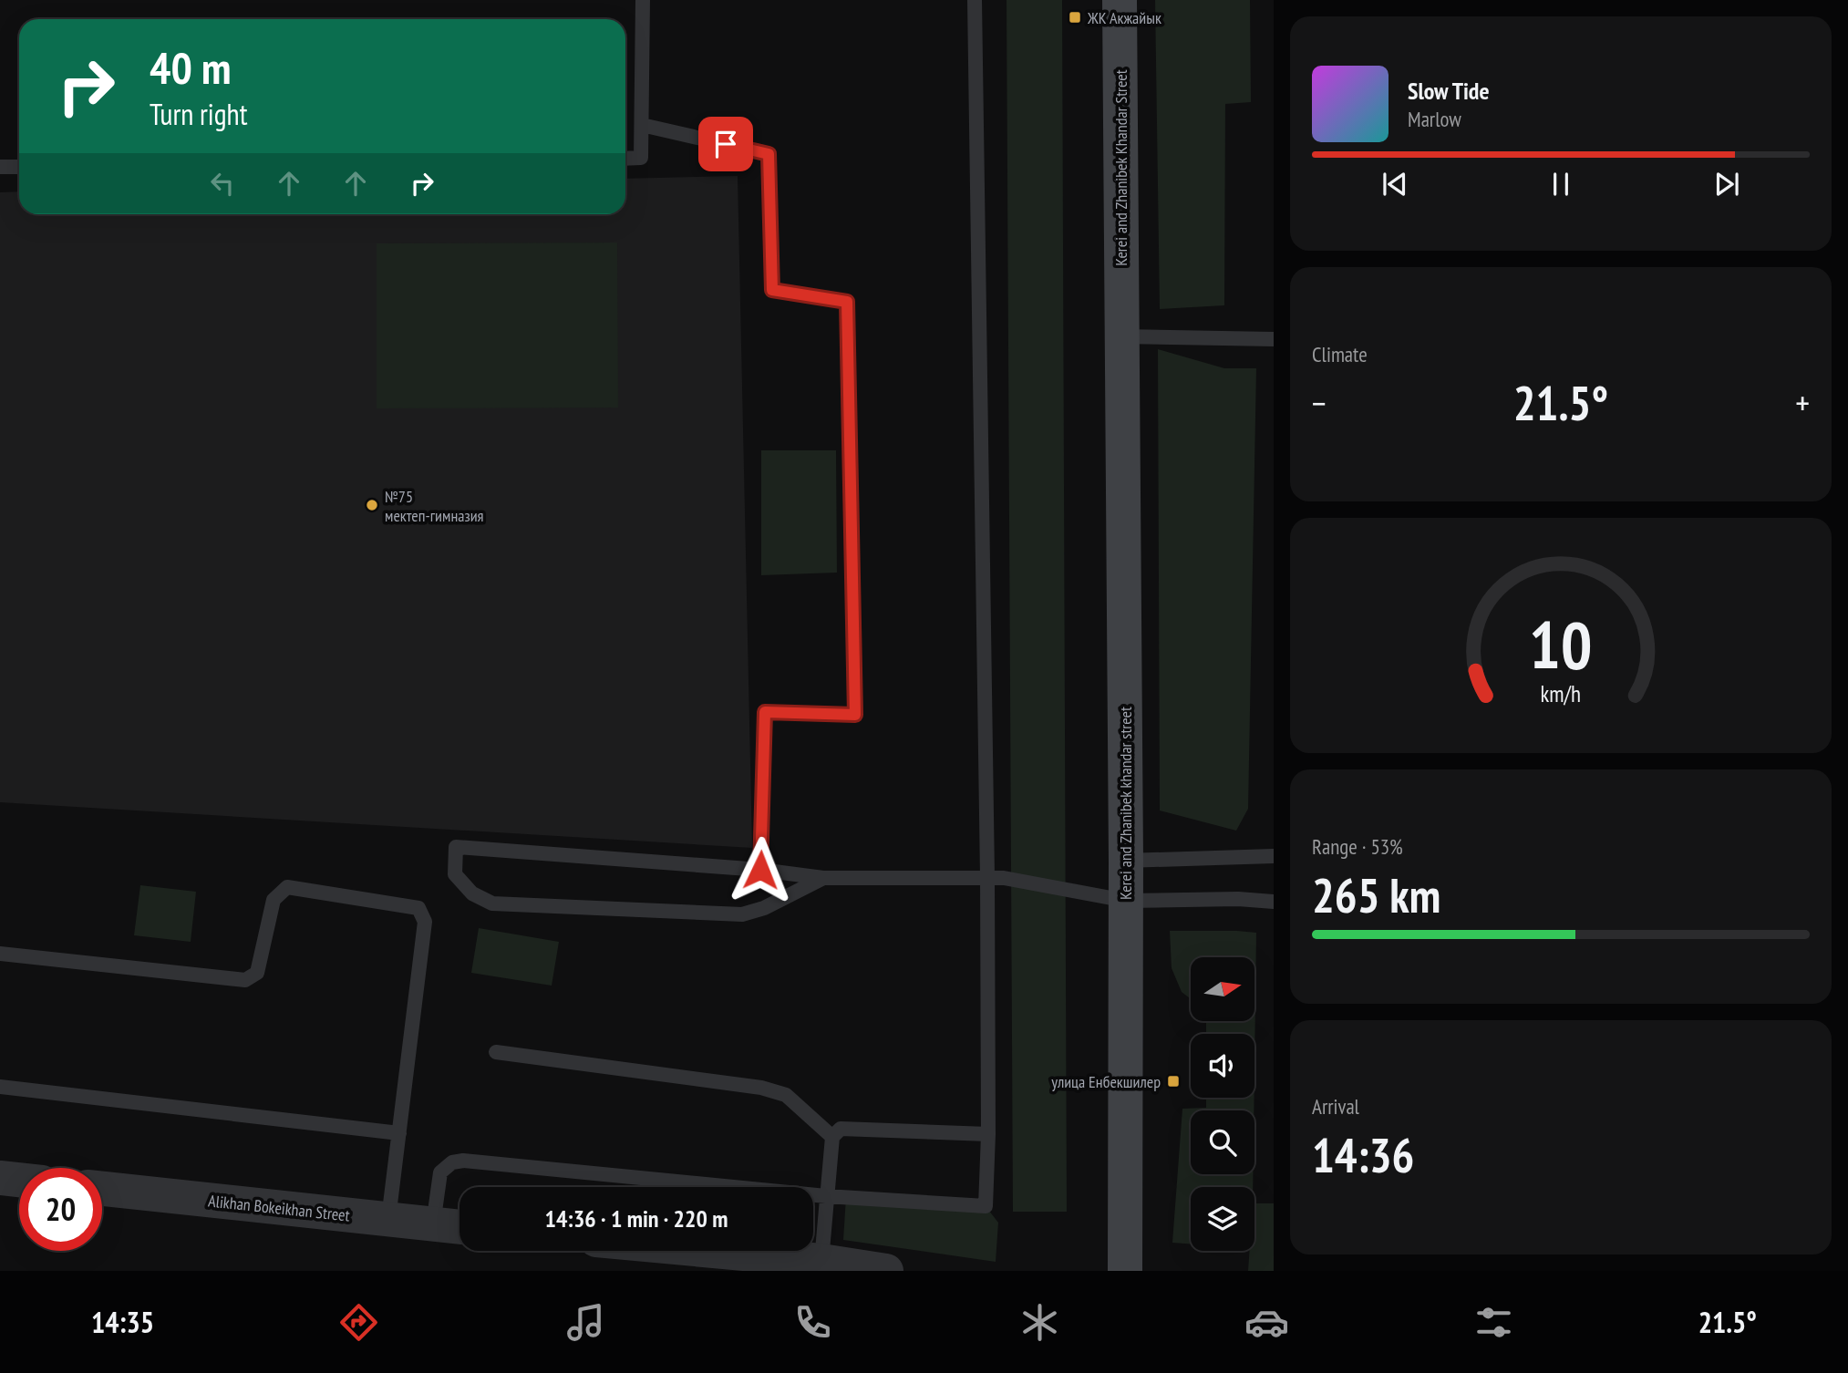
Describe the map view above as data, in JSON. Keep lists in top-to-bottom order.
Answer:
{
  "streets": {
    "main road": ["Kerei and Zhanibek Khandar Street", "Kerei and Zhanibek khandar street"],
    "street": ["Alikhan Bokeikhan Street"]
  },
  "crossings": [
    ["Kerei and Zhanibek Khandar Street", "Kerei and Zhanibek khandar street"]
  ],
  "places": {
    "transit": ["ЖК Акжайык", "улица Енбекшилер"],
    "other": ["№75 мектеп-гимназия"]
  },
  "north": "right",
  "page": {
    "turn": ["40 m", "Turn right"],
    "song": ["Slow Tide", "Marlow"],
    "tile": [
      "Climate",
      ["Range · 53%", "265 km"],
      ["Arrival", "14:36"]
    ],
    "heat": ["−", "21.5°", "+"],
    "limit": "20",
    "trip": "14:36 · 1 min · 220 m",
    "tabs": ["14:35", "21.5°"],
    "gauge": ["10", "km/h"]
  }
}
